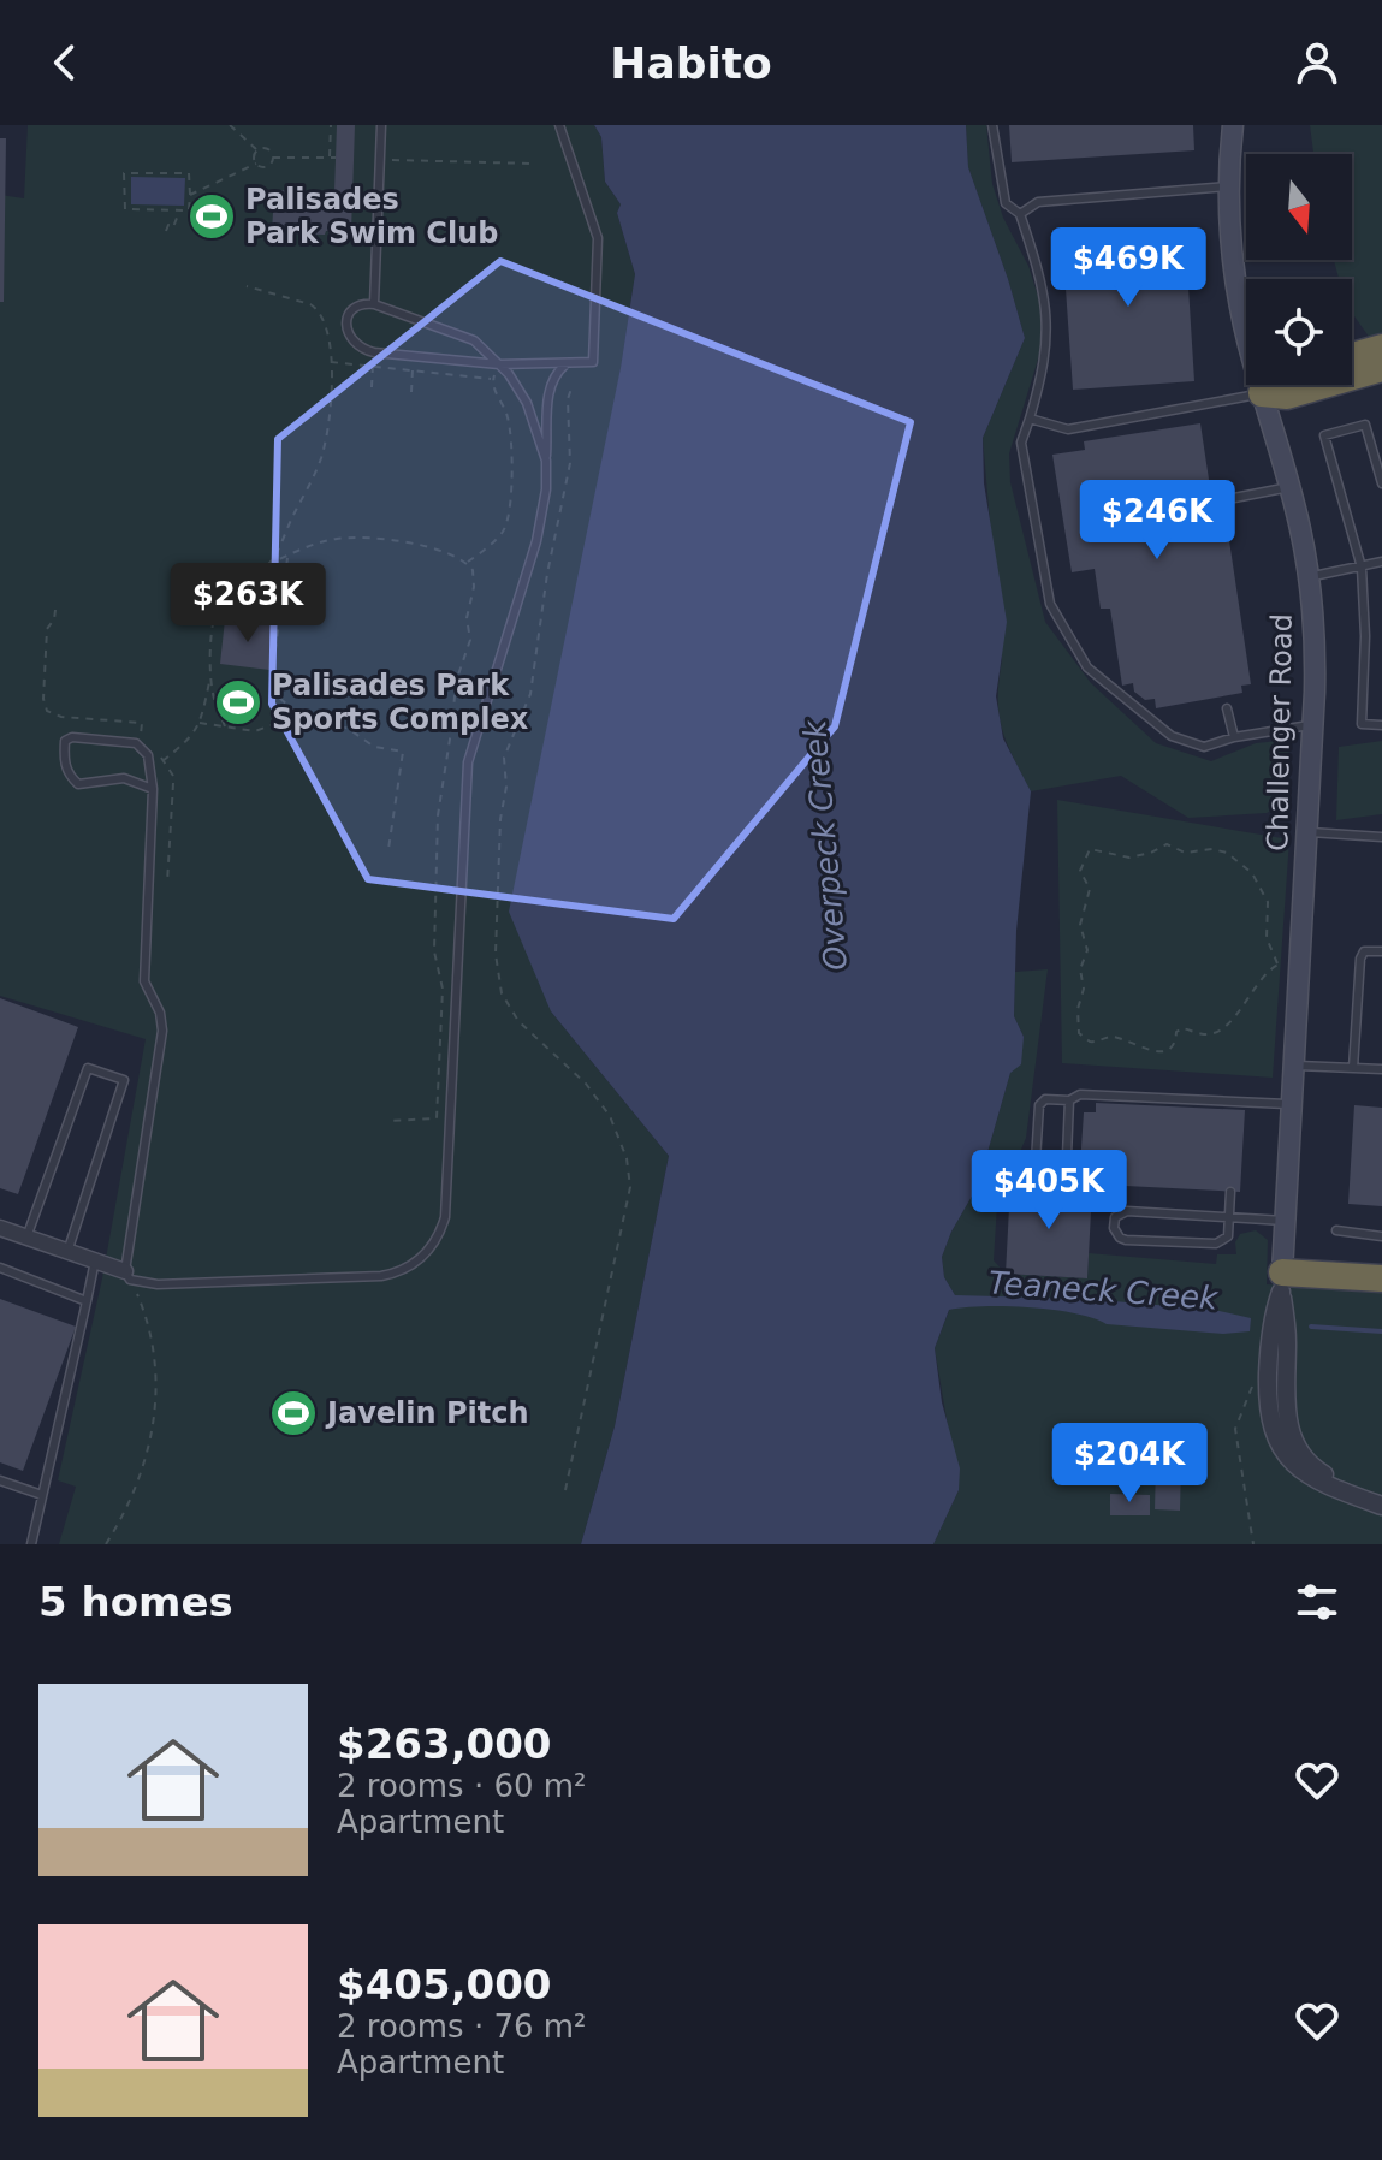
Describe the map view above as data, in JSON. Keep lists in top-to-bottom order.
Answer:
{
  "streets": {
    "main road": ["Challenger Road"]
  },
  "water": ["Overpeck Creek", "Teaneck Creek"],
  "places": {
    "sports": ["Palisades Park Swim Club", "Palisades Park Sports Complex", "Javelin Pitch"]
  },
  "north": "bottom",
  "page": {
    "header": "Habito",
    "price": [
      "$469K",
      "$246K",
      "$263K",
      "$405K",
      "$204K"
    ],
    "heading": "5 homes",
    "list": [
      {
        "name": "$263,000",
        "note": "2 rooms · 60 m² · Apartment"
      },
      {
        "name": "$405,000",
        "note": "2 rooms · 76 m² · Apartment"
      }
    ]
  }
}
